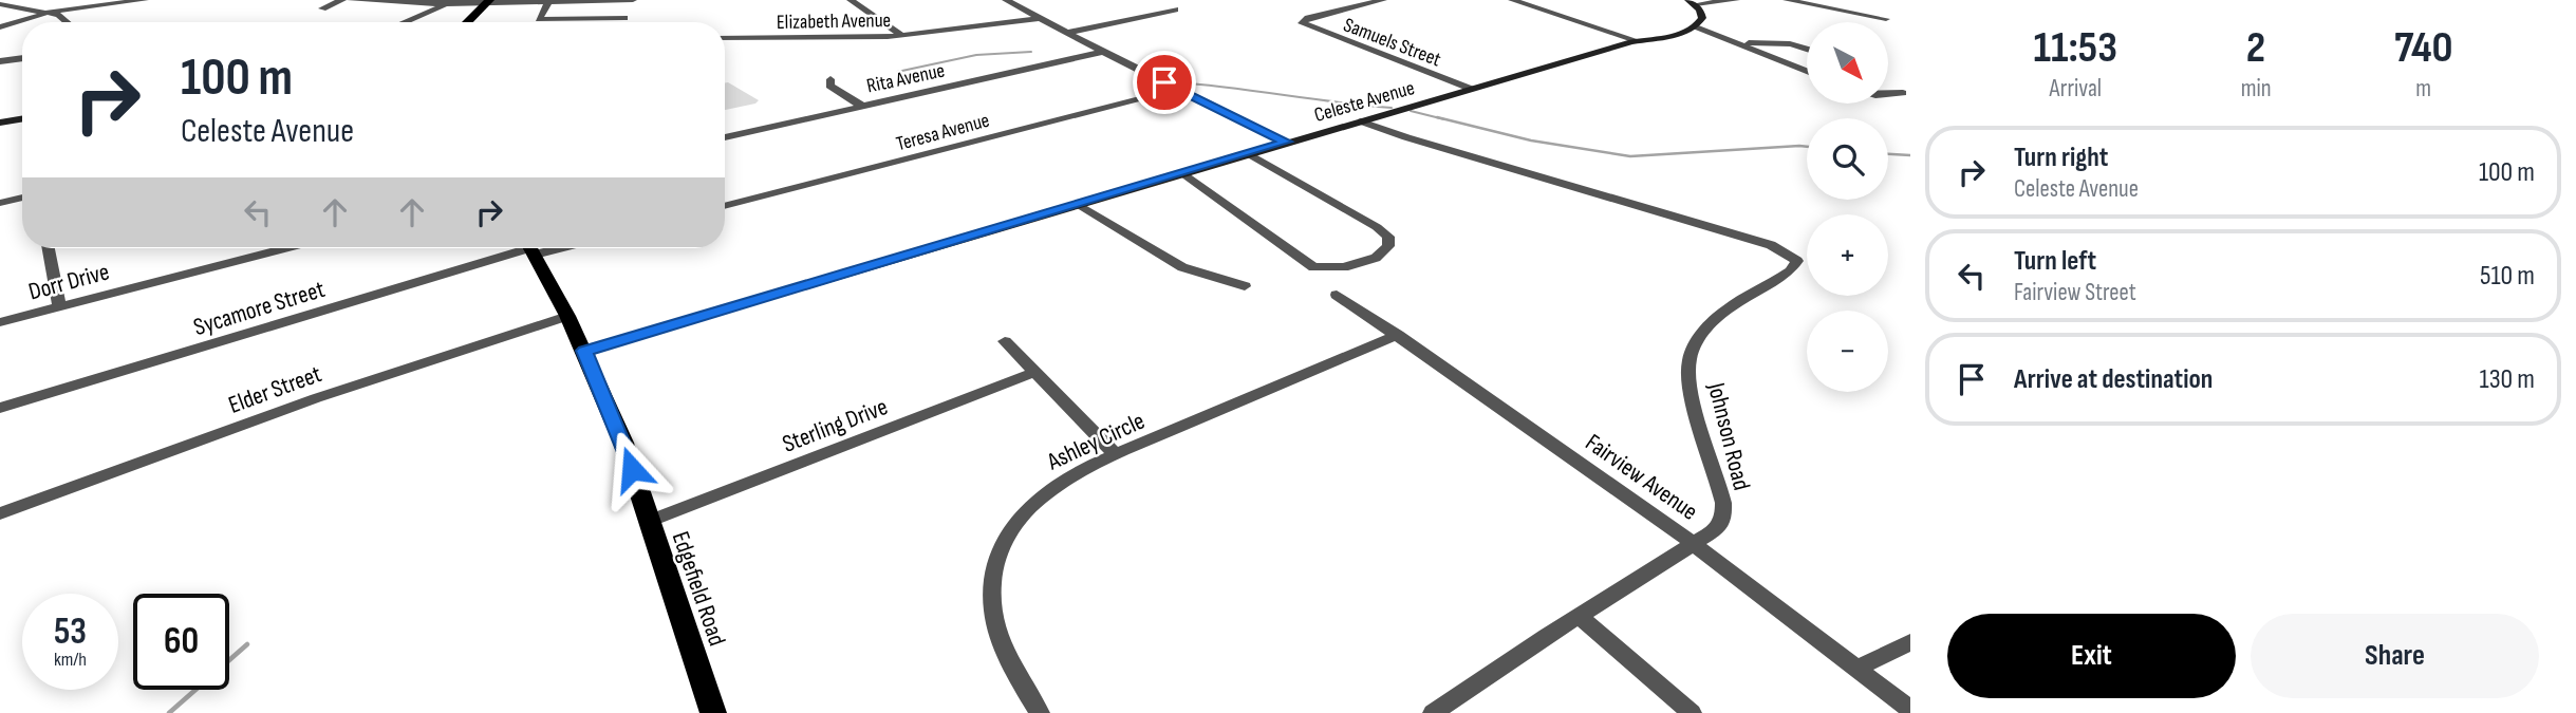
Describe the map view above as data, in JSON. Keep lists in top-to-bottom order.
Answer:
{
  "streets": {
    "main road": ["Edgefield Road"],
    "street": [
      "Elizabeth Avenue",
      "Samuels Street",
      "Rita Avenue",
      "Celeste Avenue",
      "Teresa Avenue",
      "Dorr Drive",
      "Sycamore Street",
      "Elder Street",
      "Sterling Drive",
      "Johnson Road",
      "Ashley Circle",
      "Fairview Avenue"
    ]
  },
  "crossings": [
    ["Samuels Street", "Celeste Avenue"],
    ["Celeste Avenue", "Johnson Road"],
    ["Celeste Avenue", "Edgefield Road"],
    ["Elder Street", "Edgefield Road"],
    ["Sterling Drive", "Edgefield Road"],
    ["Johnson Road", "Fairview Avenue"],
    ["Ashley Circle", "Fairview Avenue"]
  ],
  "north": "bottom right",
  "page": {
    "eta": [
      "11:53",
      "Arrival",
      "2",
      "min",
      "740",
      "m"
    ],
    "map_buttons": ["+", "−"],
    "turn": ["100 m", "Celeste Avenue"],
    "list": [
      {
        "name": "Turn right",
        "note": "Celeste Avenue",
        "value": "100 m"
      },
      {
        "name": "Turn left",
        "note": "Fairview Street",
        "value": "510 m"
      },
      {
        "name": "Arrive at destination",
        "value": "130 m"
      }
    ],
    "speed": "53 km/h",
    "limit": "60",
    "buttons": ["Exit", "Share"]
  }
}
